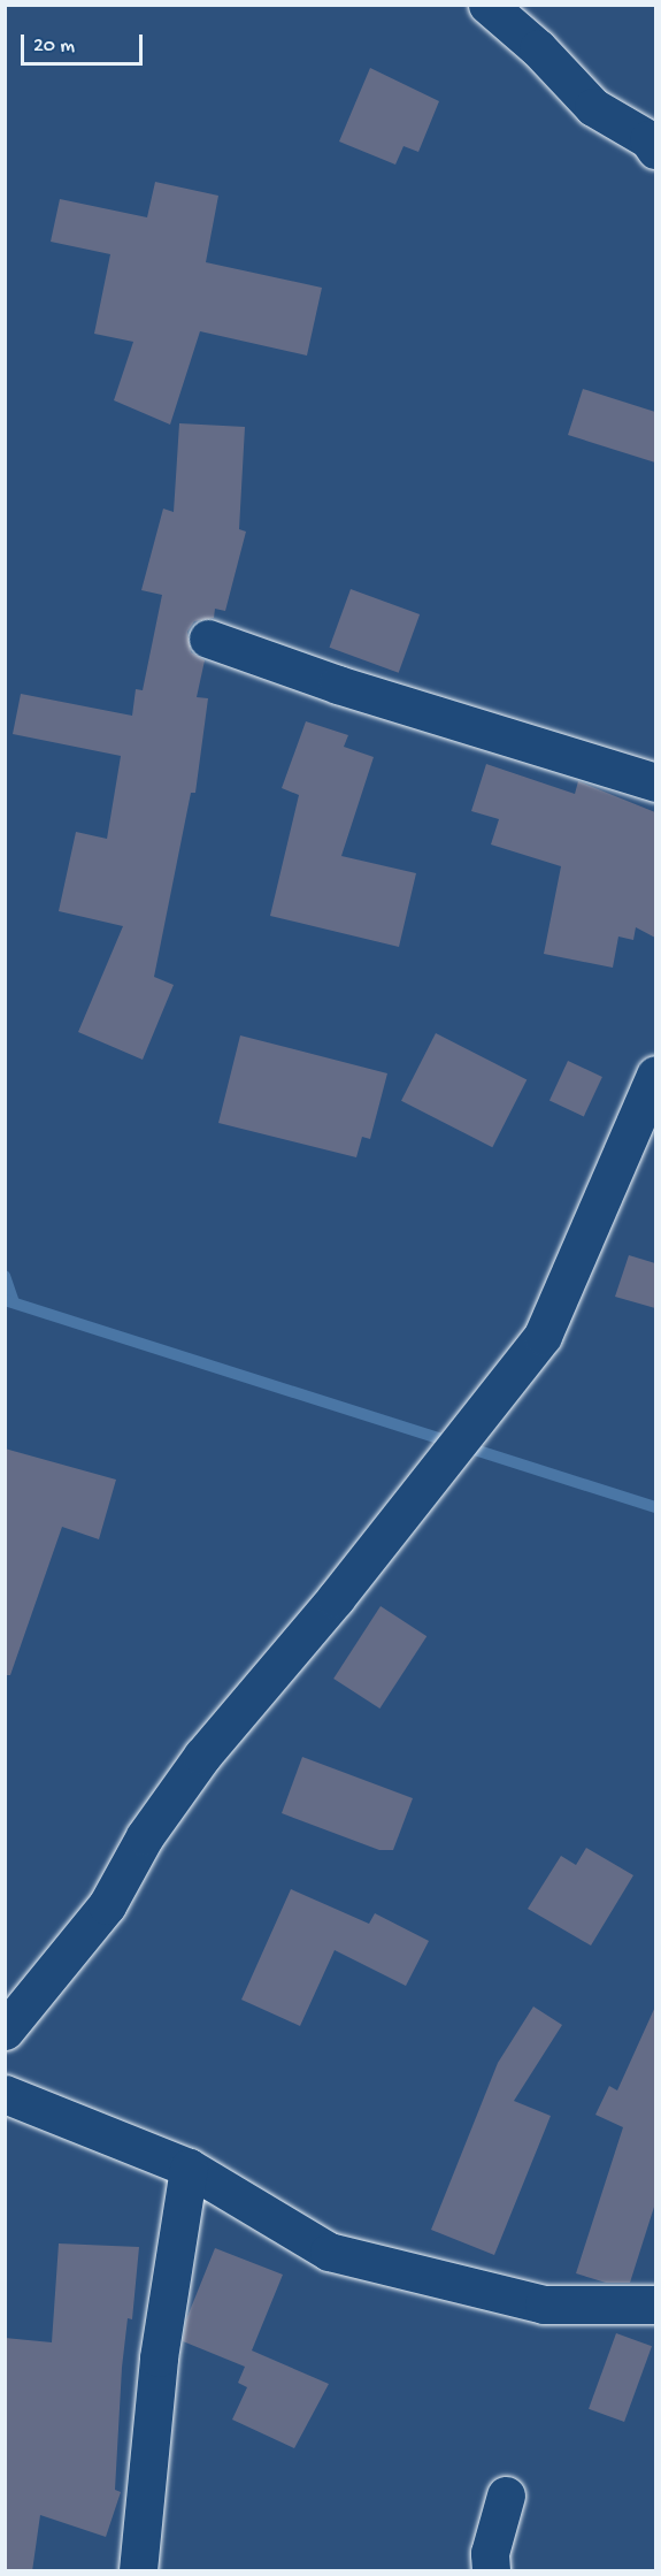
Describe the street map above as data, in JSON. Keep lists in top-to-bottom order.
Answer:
{
  "scale_bar": "20 m"
}
